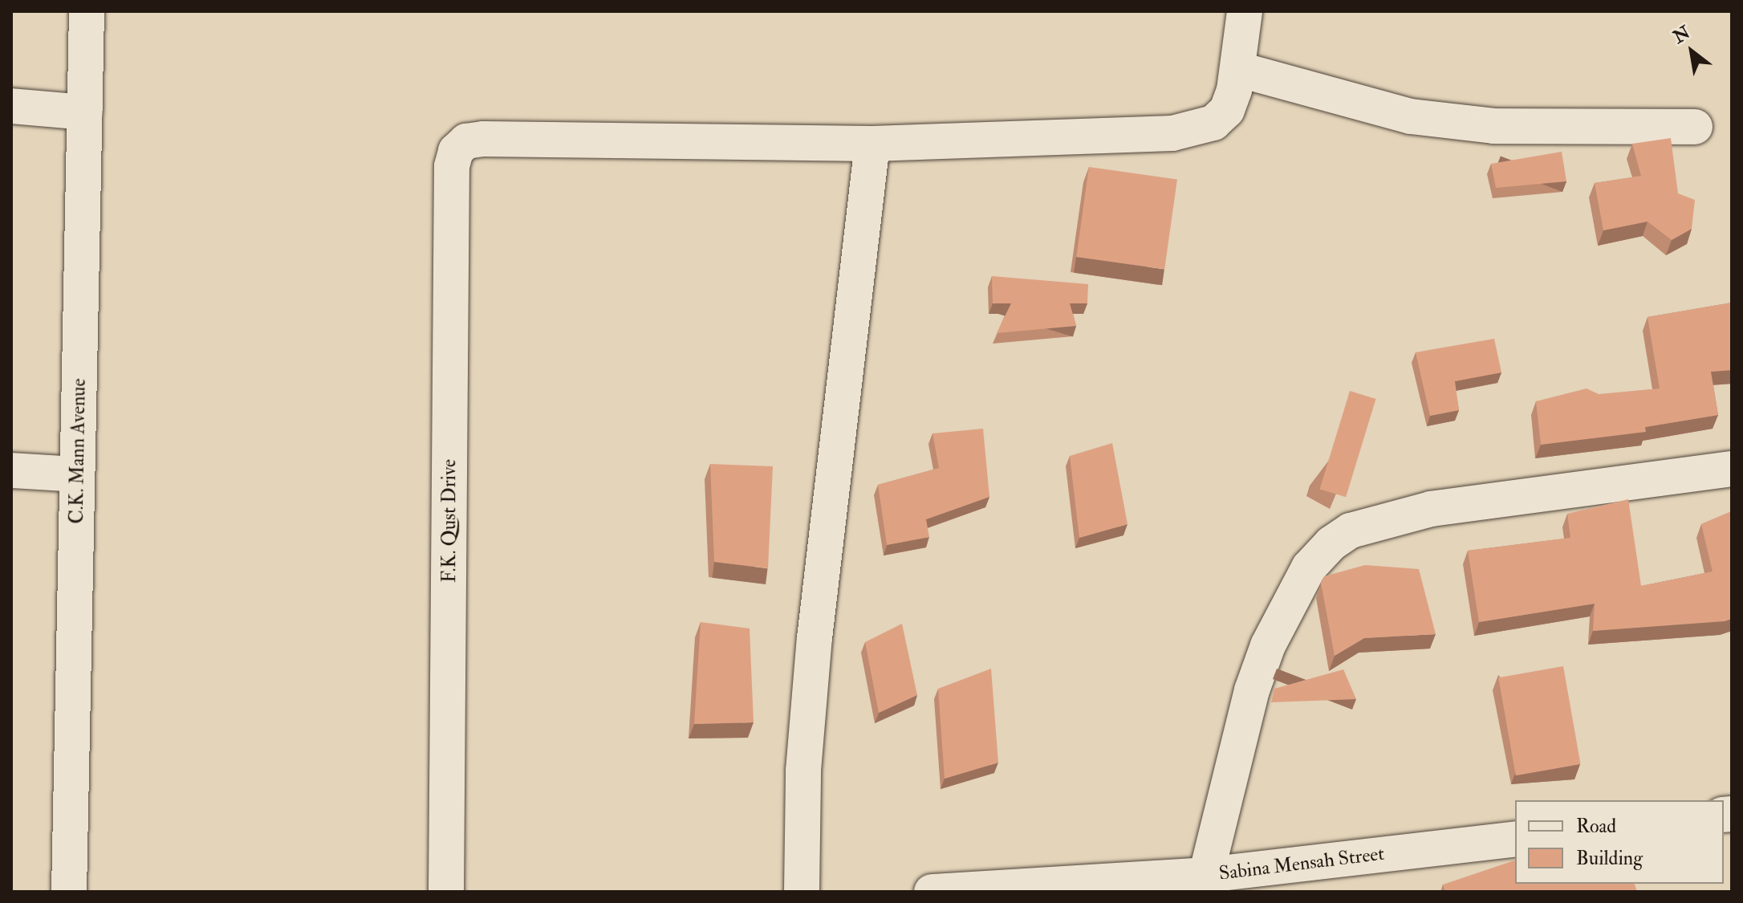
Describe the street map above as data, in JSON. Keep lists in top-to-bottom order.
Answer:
{
  "streets": {
    "street": ["C.K. Mann Avenue", "F.K. Qust Drive", "Sabina Mensah Street"]
  },
  "legend": ["Road", "Building"],
  "north": "top left"
}
